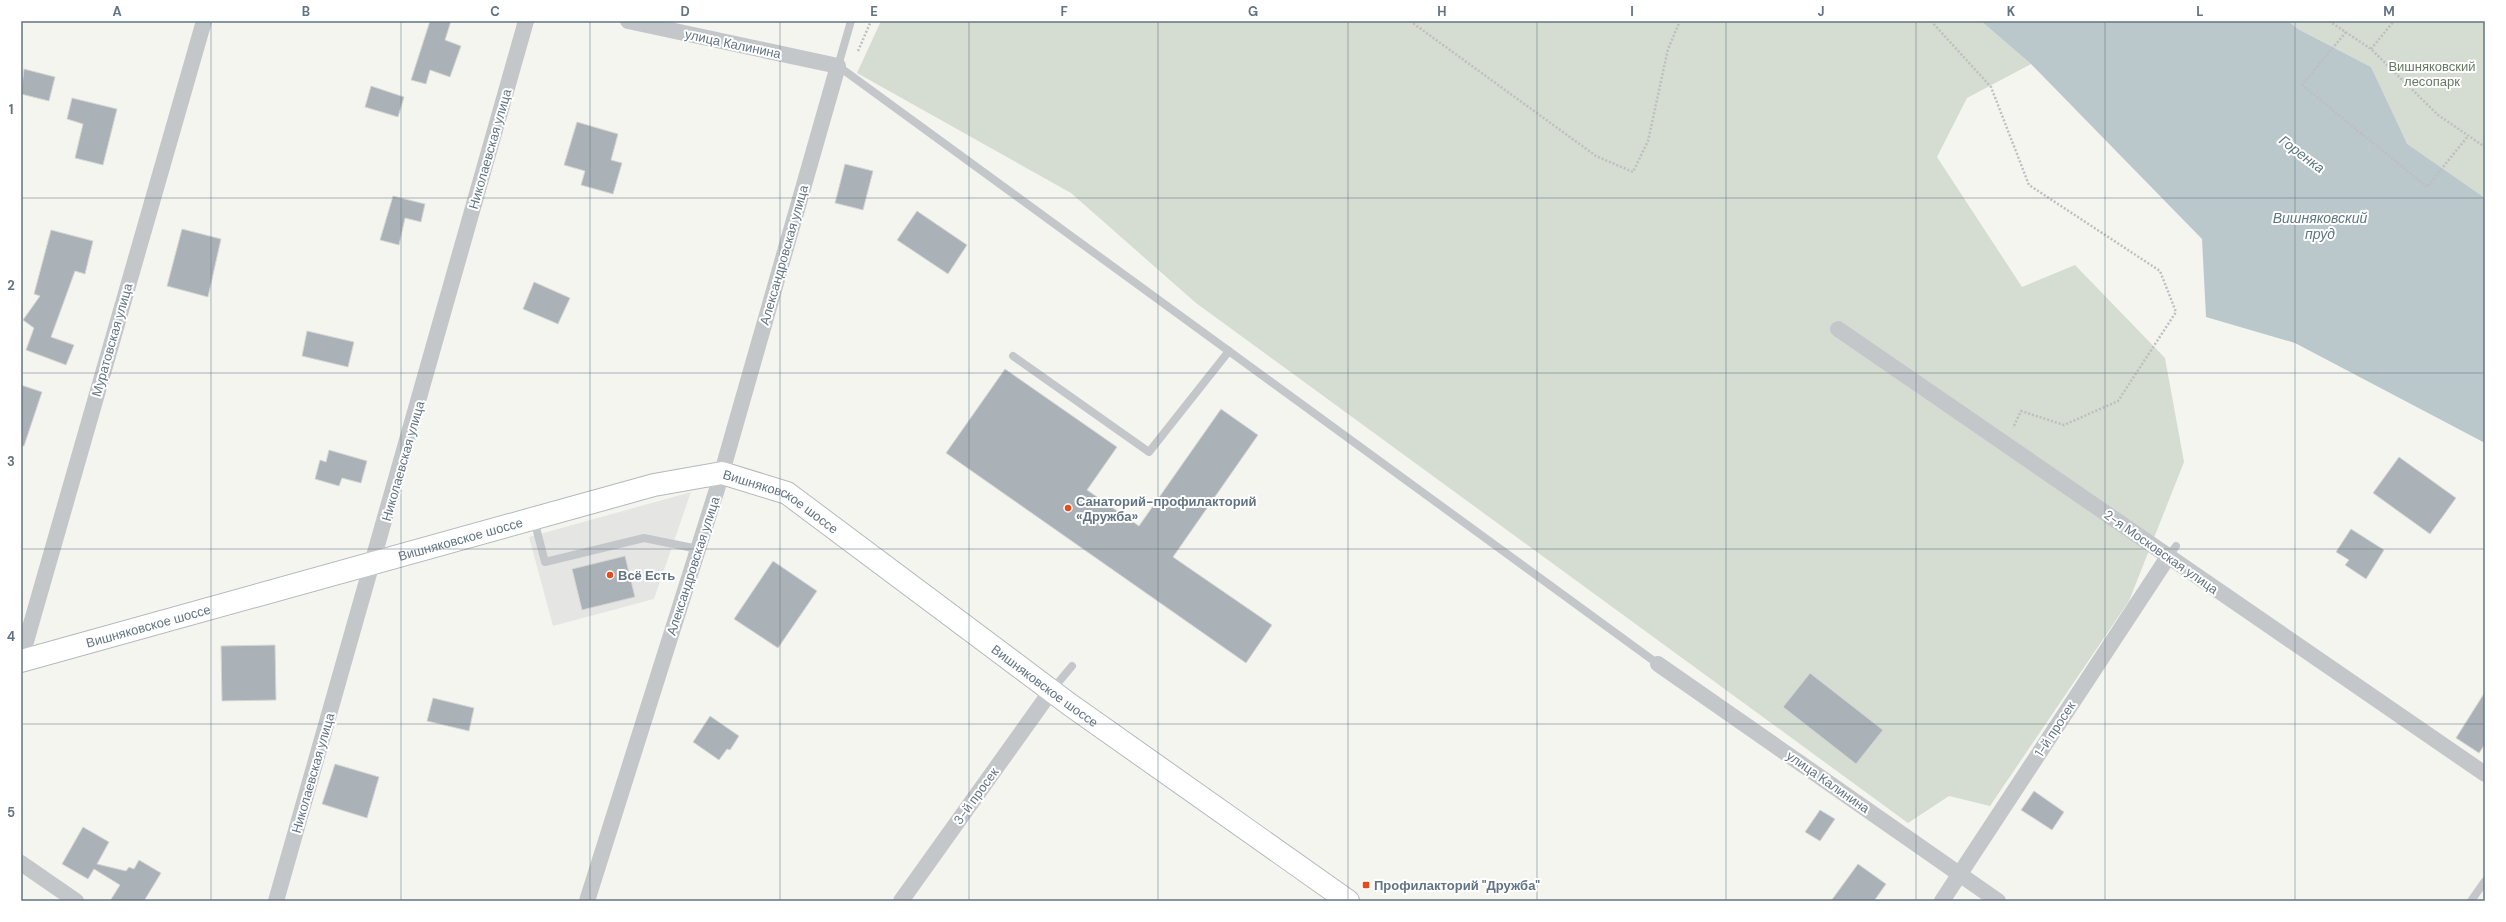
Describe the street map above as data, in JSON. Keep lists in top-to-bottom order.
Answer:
{
  "streets": {
    "street": [
      "улица Калинина",
      "Николаевская улица",
      "Александровская улица",
      "Муратовская улица",
      "Вишняковское шоссе",
      "2-я Московская улица",
      "1-й просек",
      "3-й просек"
    ]
  },
  "crossings": [
    ["улица Калинина", "Александровская улица"],
    ["улица Калинина", "1-й просек"],
    ["Николаевская улица", "Вишняковское шоссе"],
    ["Александровская улица", "Вишняковское шоссе"],
    ["Муратовская улица", "Вишняковское шоссе"],
    ["Вишняковское шоссе", "3-й просек"],
    ["2-я Московская улица", "1-й просек"]
  ],
  "water": ["Горенка", "Вишняковский пруд"],
  "parks": ["Вишняковский лесопарк"],
  "places": {
    "other": ["Санаторий-профилакторий «Дружба»", "Всё Есть"],
    "transit": ["Профилакторий \"Дружба\""]
  },
  "grid": {
    "columns": [
      "A",
      "B",
      "C",
      "D",
      "E",
      "F",
      "G",
      "H",
      "I",
      "J",
      "K",
      "L",
      "M"
    ],
    "rows": [
      "1",
      "2",
      "3",
      "4",
      "5"
    ]
  }
}
